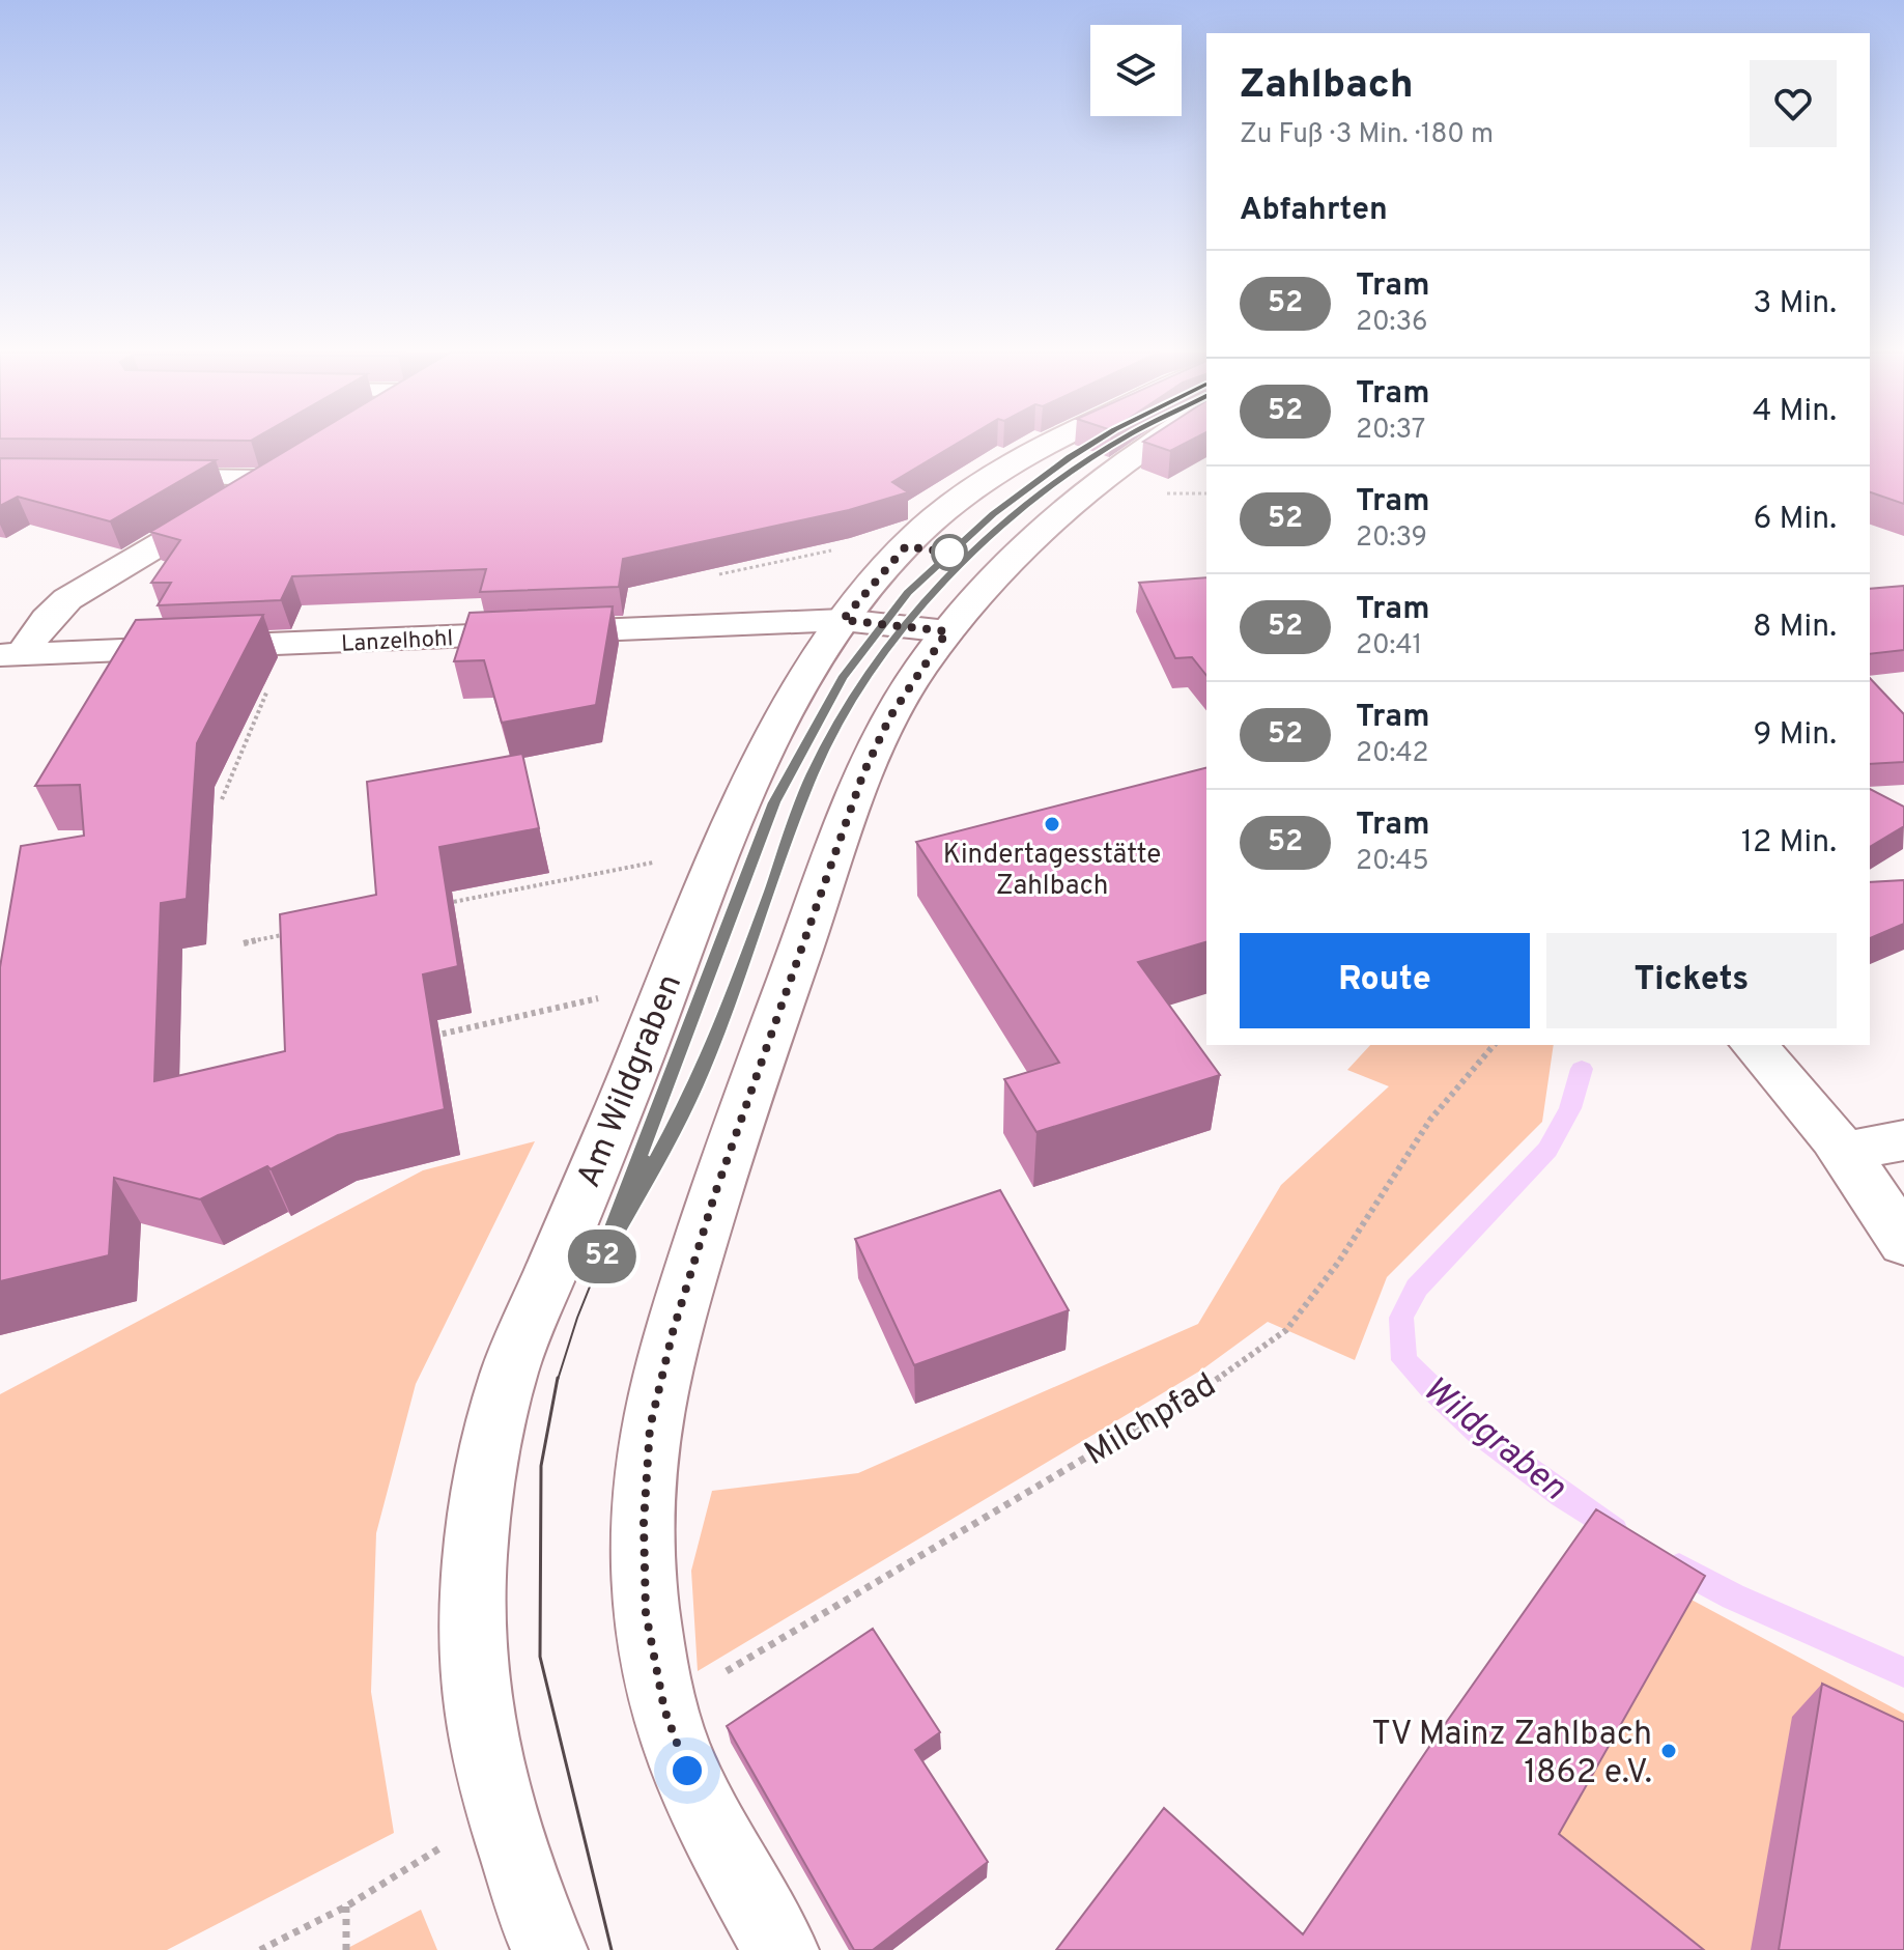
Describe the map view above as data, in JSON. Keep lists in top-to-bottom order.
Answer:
{
  "streets": {
    "street": ["Lanzelhohl", "Am Wildgraben"],
    "path": ["Milchpfad"]
  },
  "crossings": [
    ["Lanzelhohl", "Am Wildgraben"]
  ],
  "water": ["Wildgraben"],
  "places": ["Kindertagesstätte Zahlbach", "TV Mainz Zahlbach 1862 e.V."],
  "lines": ["tram line 52"],
  "page": {
    "on_map": "52",
    "heading": [
      ["Zahlbach", "Zu Fuß · 3 Min. · 180 m"],
      "Abfahrten"
    ],
    "list": [
      {
        "mark": "52",
        "name": "Tram",
        "note": "20:36",
        "value": "3 Min."
      },
      {
        "mark": "52",
        "name": "Tram",
        "note": "20:37",
        "value": "4 Min."
      },
      {
        "mark": "52",
        "name": "Tram",
        "note": "20:39",
        "value": "6 Min."
      },
      {
        "mark": "52",
        "name": "Tram",
        "note": "20:41",
        "value": "8 Min."
      },
      {
        "mark": "52",
        "name": "Tram",
        "note": "20:42",
        "value": "9 Min."
      },
      {
        "mark": "52",
        "name": "Tram",
        "note": "20:45",
        "value": "12 Min."
      }
    ],
    "buttons": ["Route", "Tickets"]
  }
}
